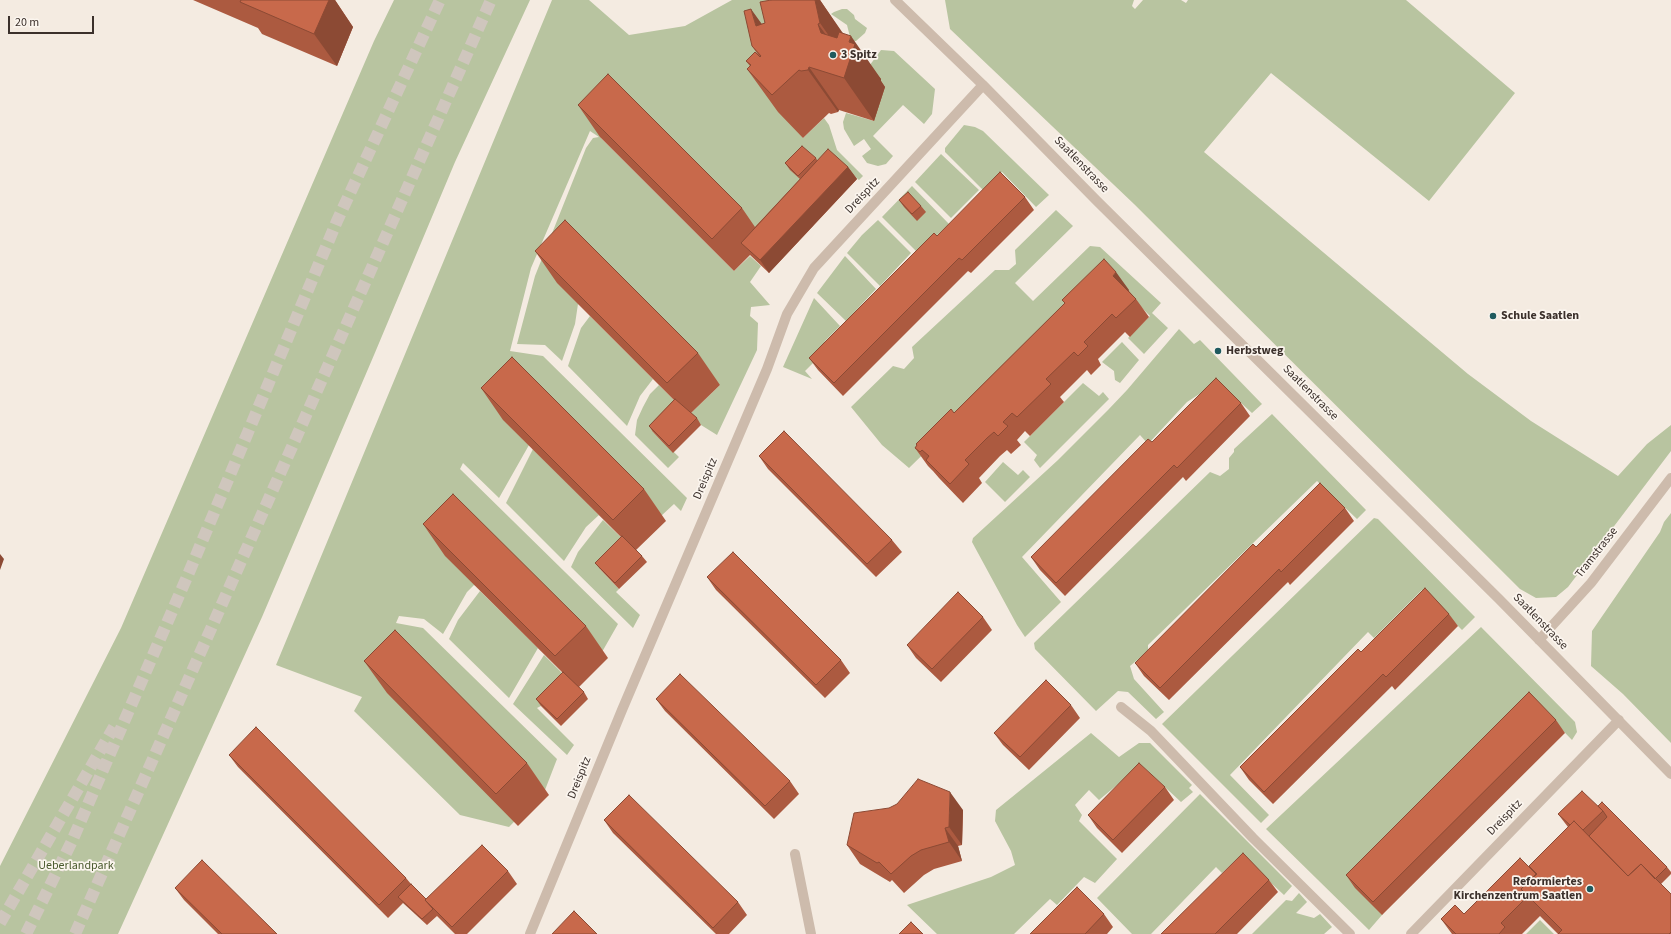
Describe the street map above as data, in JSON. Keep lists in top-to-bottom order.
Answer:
{
  "streets": {
    "street": ["Saatlenstrasse", "Dreispitz", "Tramstrasse"]
  },
  "crossings": [
    ["Saatlenstrasse", "Dreispitz"],
    ["Saatlenstrasse", "Tramstrasse"]
  ],
  "parks": ["Ueberlandpark"],
  "places": [
    "3 Spitz",
    "Schule Saatlen",
    "Herbstweg",
    "Reformiertes Kirchenzentrum Saatlen"
  ],
  "scale_bar": "20 m"
}
